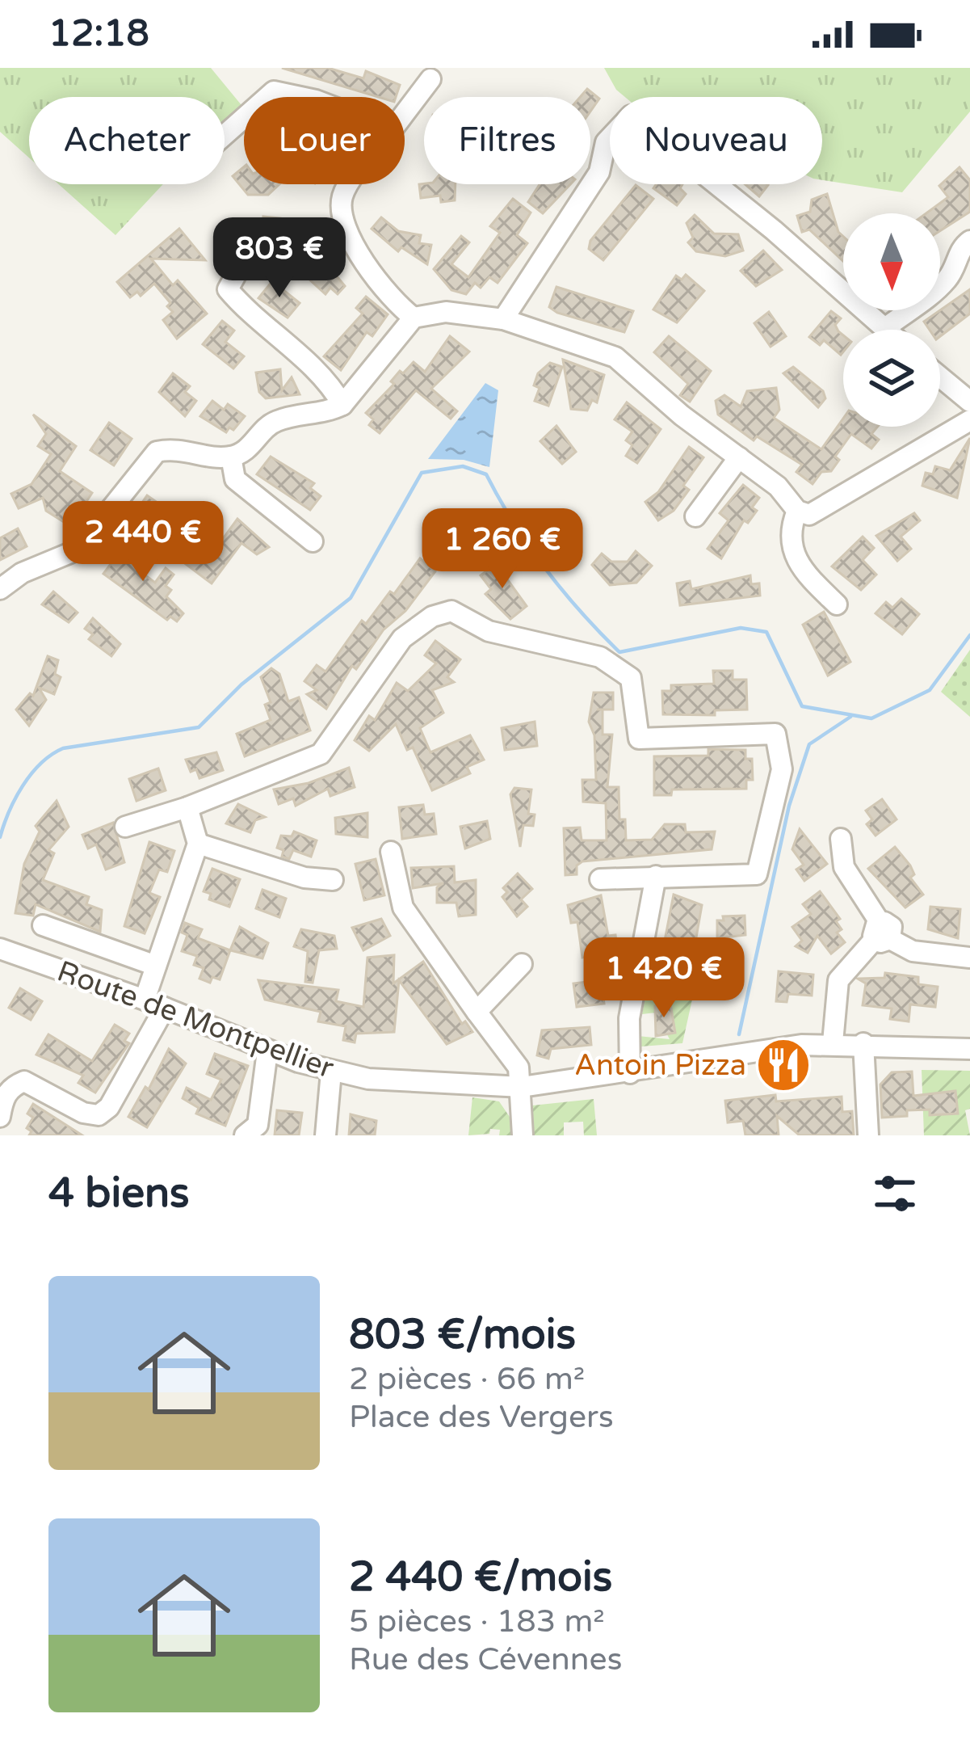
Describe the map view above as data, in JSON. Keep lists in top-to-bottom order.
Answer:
{
  "streets": {
    "street": ["Route de Montpellier"]
  },
  "places": {
    "restaurant": ["Antoin Pizza"]
  },
  "north": "bottom",
  "page": {
    "status": "12:18",
    "chip": [
      "Acheter",
      "Louer",
      "Filtres",
      "Nouveau"
    ],
    "price": [
      "803 €",
      "2 440 €",
      "1 260 €",
      "1 420 €"
    ],
    "heading": "4 biens",
    "list": [
      {
        "name": "803 €/mois",
        "note": "2 pièces · 66 m² · Place des Vergers"
      },
      {
        "name": "2 440 €/mois",
        "note": "5 pièces · 183 m² · Rue des Cévennes"
      }
    ]
  }
}
